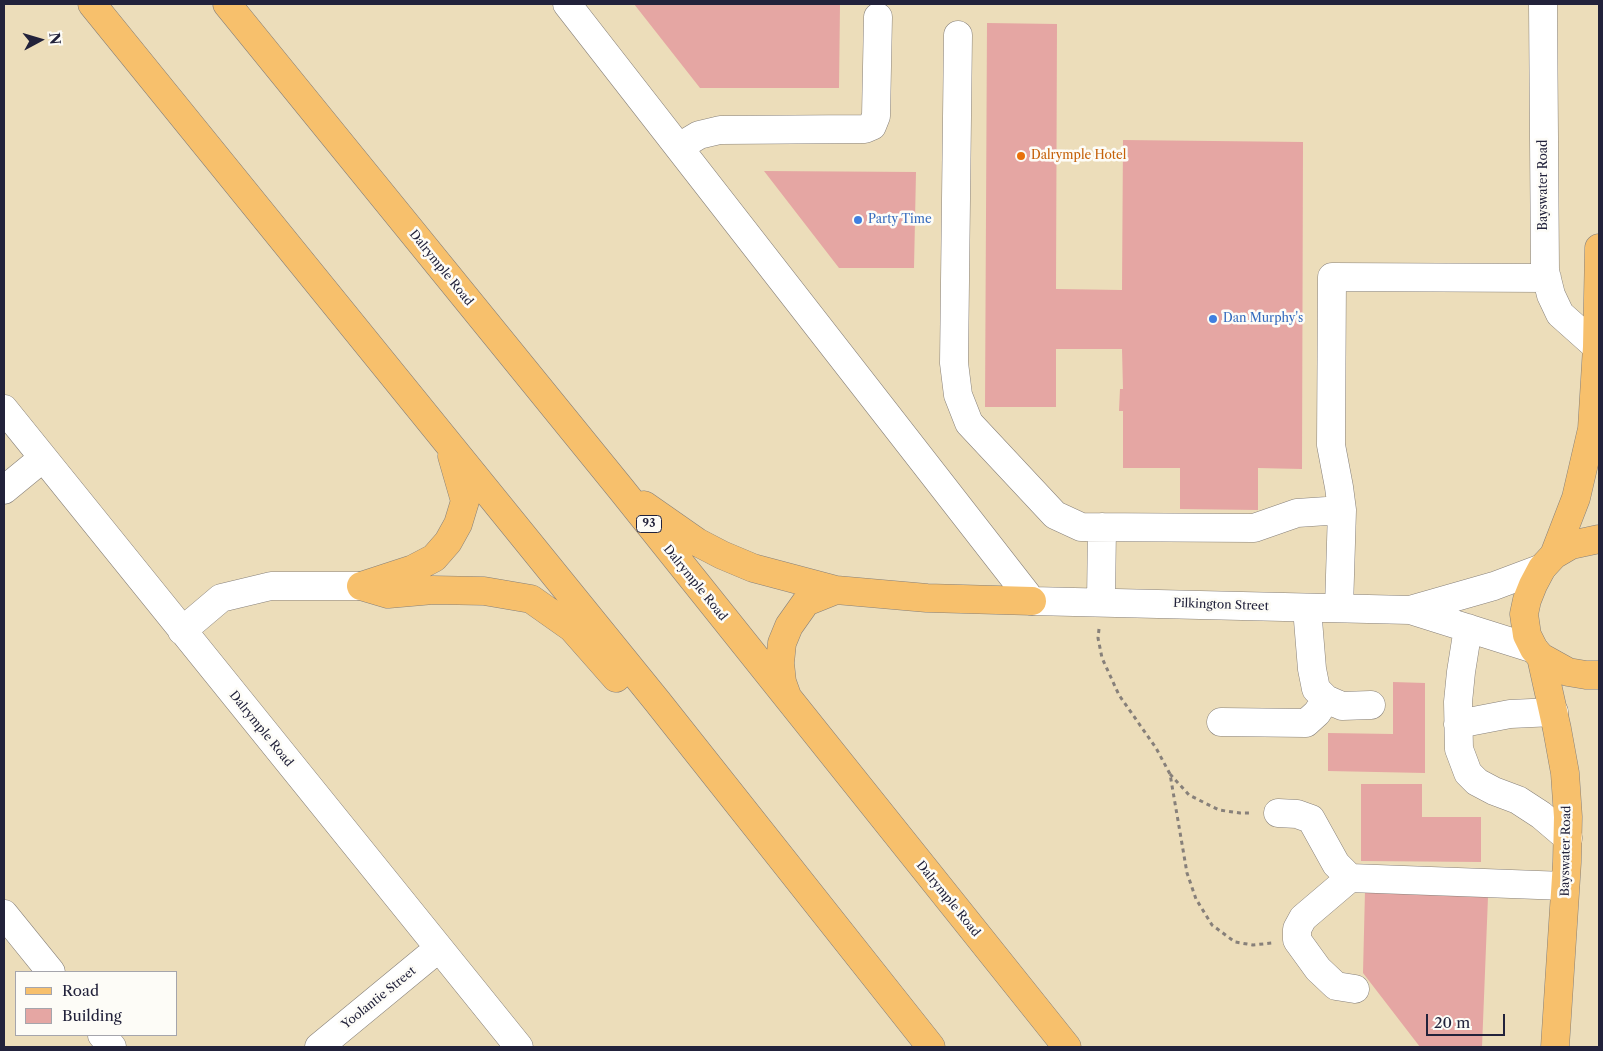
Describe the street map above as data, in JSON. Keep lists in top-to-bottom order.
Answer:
{
  "streets": {
    "main road": ["Bayswater Road", "Dalrymple Road", "93"],
    "street": ["Pilkington Street", "Yoolantie Street"]
  },
  "crossings": [
    ["Bayswater Road", "Pilkington Street"],
    ["Dalrymple Road", "Yoolantie Street"]
  ],
  "places": ["Dalrymple Hotel", "Party Time", "Dan Murphy's"],
  "legend": ["Road", "Building"],
  "scale_bar": "20 m",
  "north": "right"
}
